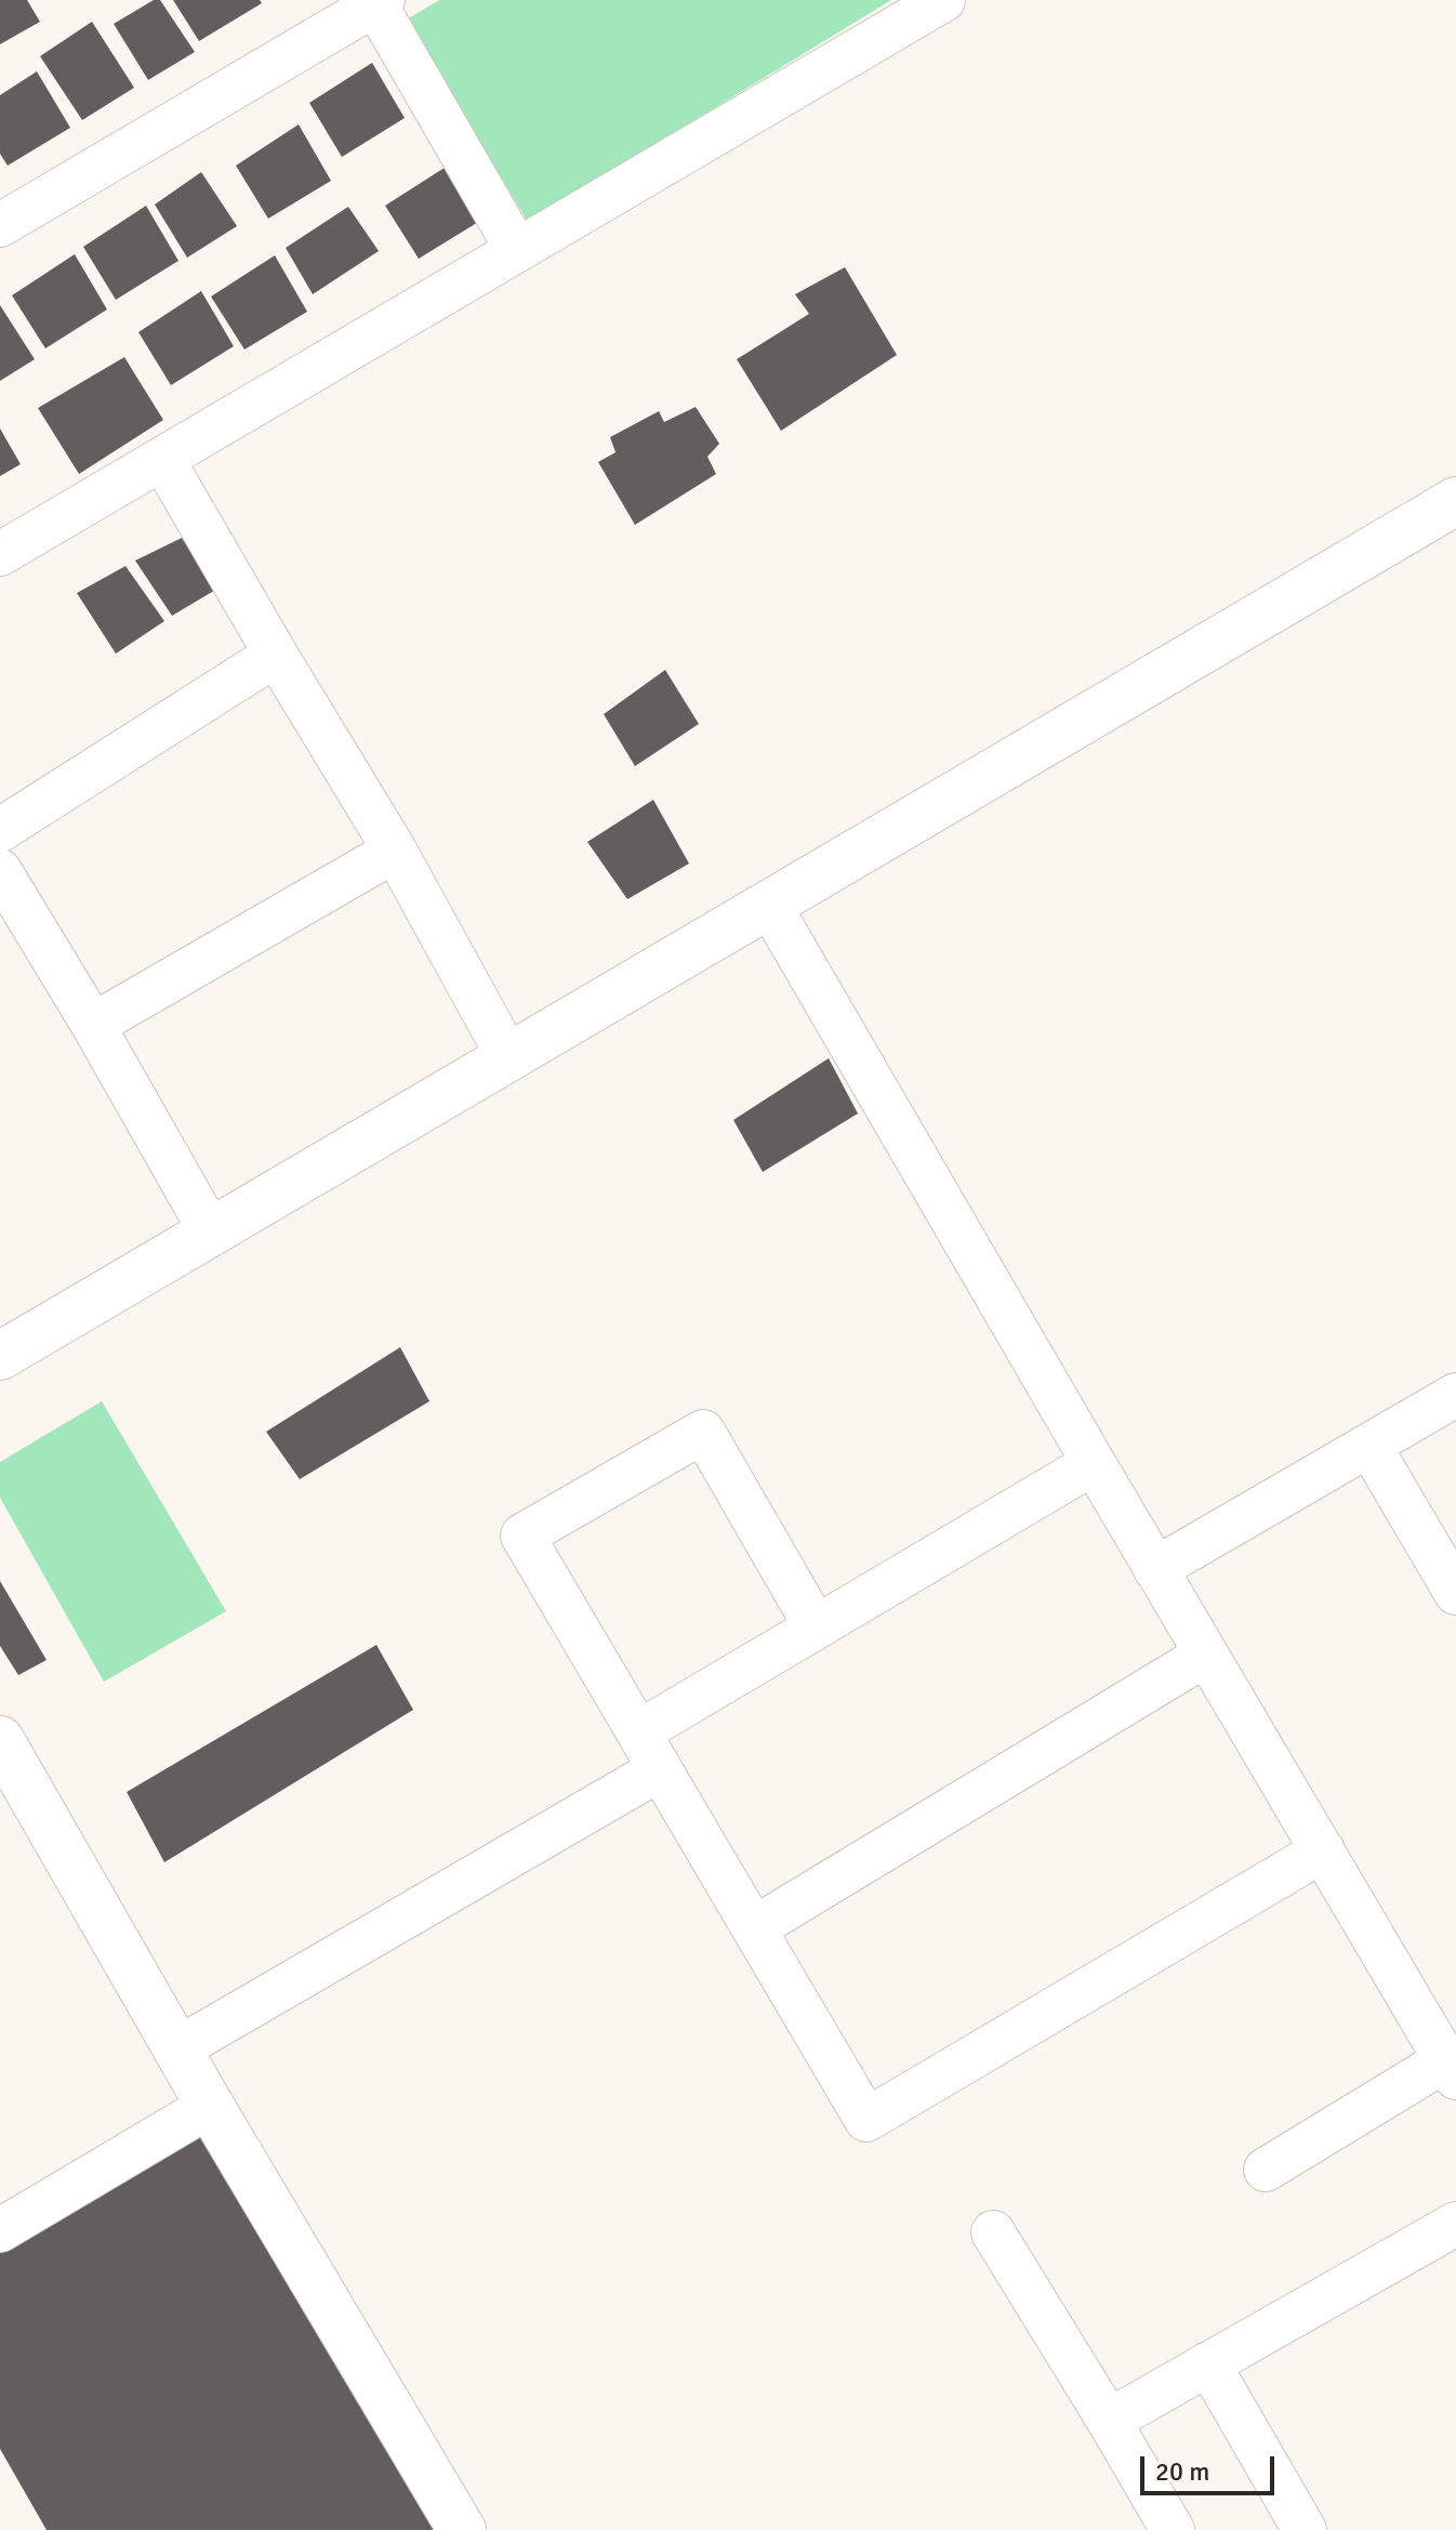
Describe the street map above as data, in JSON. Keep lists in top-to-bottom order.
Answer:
{
  "scale_bar": "20 m"
}
